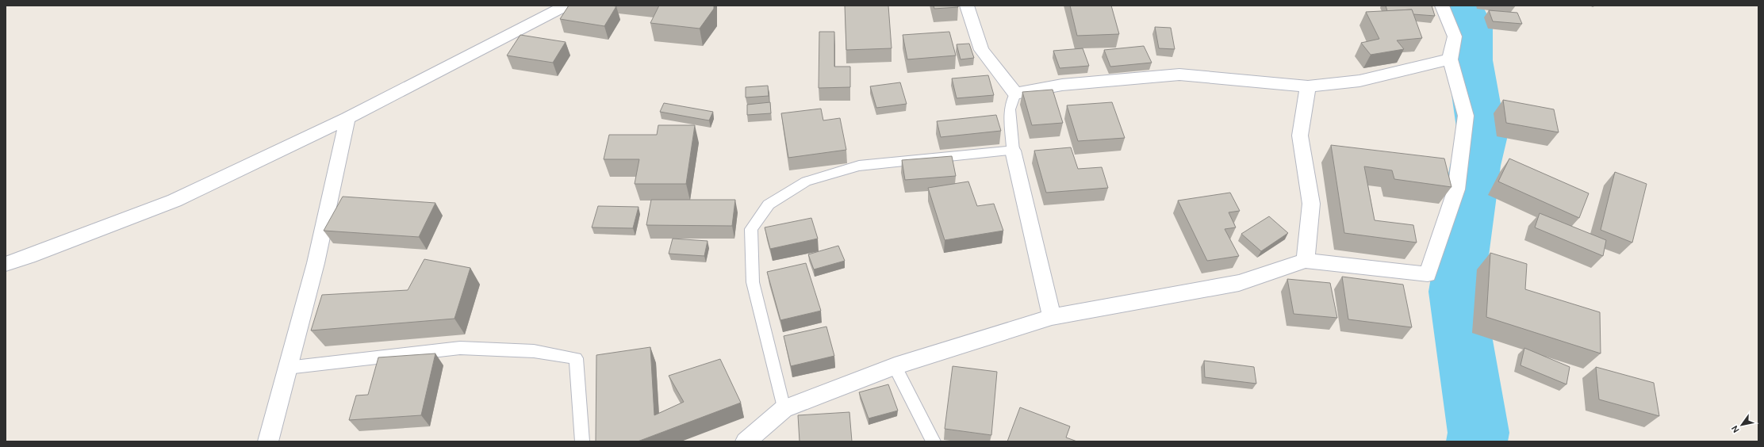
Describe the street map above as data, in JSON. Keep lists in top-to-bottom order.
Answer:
{
  "north": "bottom left"
}
